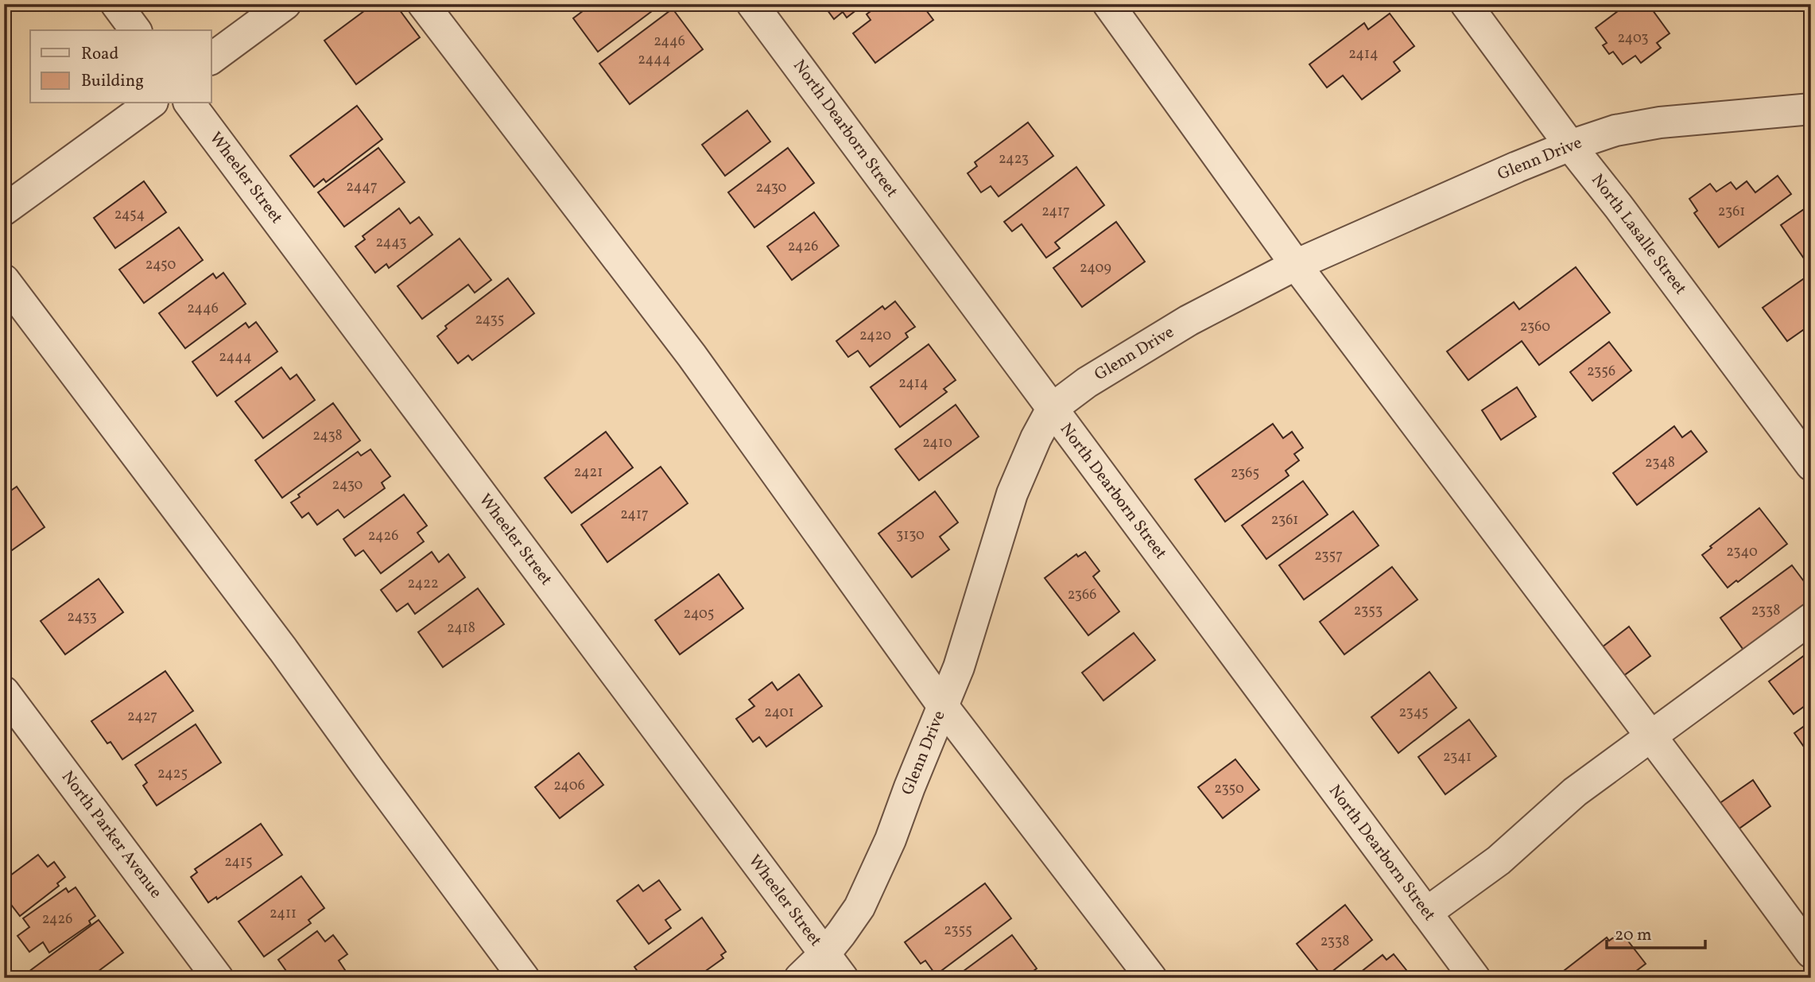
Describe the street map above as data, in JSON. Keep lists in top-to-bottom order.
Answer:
{
  "streets": {
    "street": [
      "North Dearborn Street",
      "Glenn Drive",
      "Wheeler Street",
      "North Lasalle Street",
      "North Parker Avenue"
    ]
  },
  "crossings": [
    ["North Dearborn Street", "Glenn Drive"],
    ["Glenn Drive", "Wheeler Street"],
    ["Glenn Drive", "North Lasalle Street"]
  ],
  "house_numbers": [
    "2403",
    "2446",
    "2414",
    "2444",
    "2423",
    "2447",
    "2430",
    "2417",
    "2361",
    "2454",
    "2443",
    "2426",
    "2450",
    "2409",
    "2446",
    "2435",
    "2360",
    "2420",
    "2444",
    "2356",
    "2414",
    "2438",
    "2410",
    "2348",
    "2421",
    "2365",
    "2430",
    "2417",
    "2361",
    "3130",
    "2426",
    "2340",
    "2357",
    "2422",
    "2366",
    "2353",
    "2338",
    "2405",
    "2433",
    "2418",
    "2401",
    "2345",
    "2427",
    "2341",
    "2425",
    "2406",
    "2350",
    "2415",
    "2411",
    "2426",
    "2355",
    "2338"
  ],
  "legend": ["Road", "Building"],
  "scale_bar": "20 m"
}
